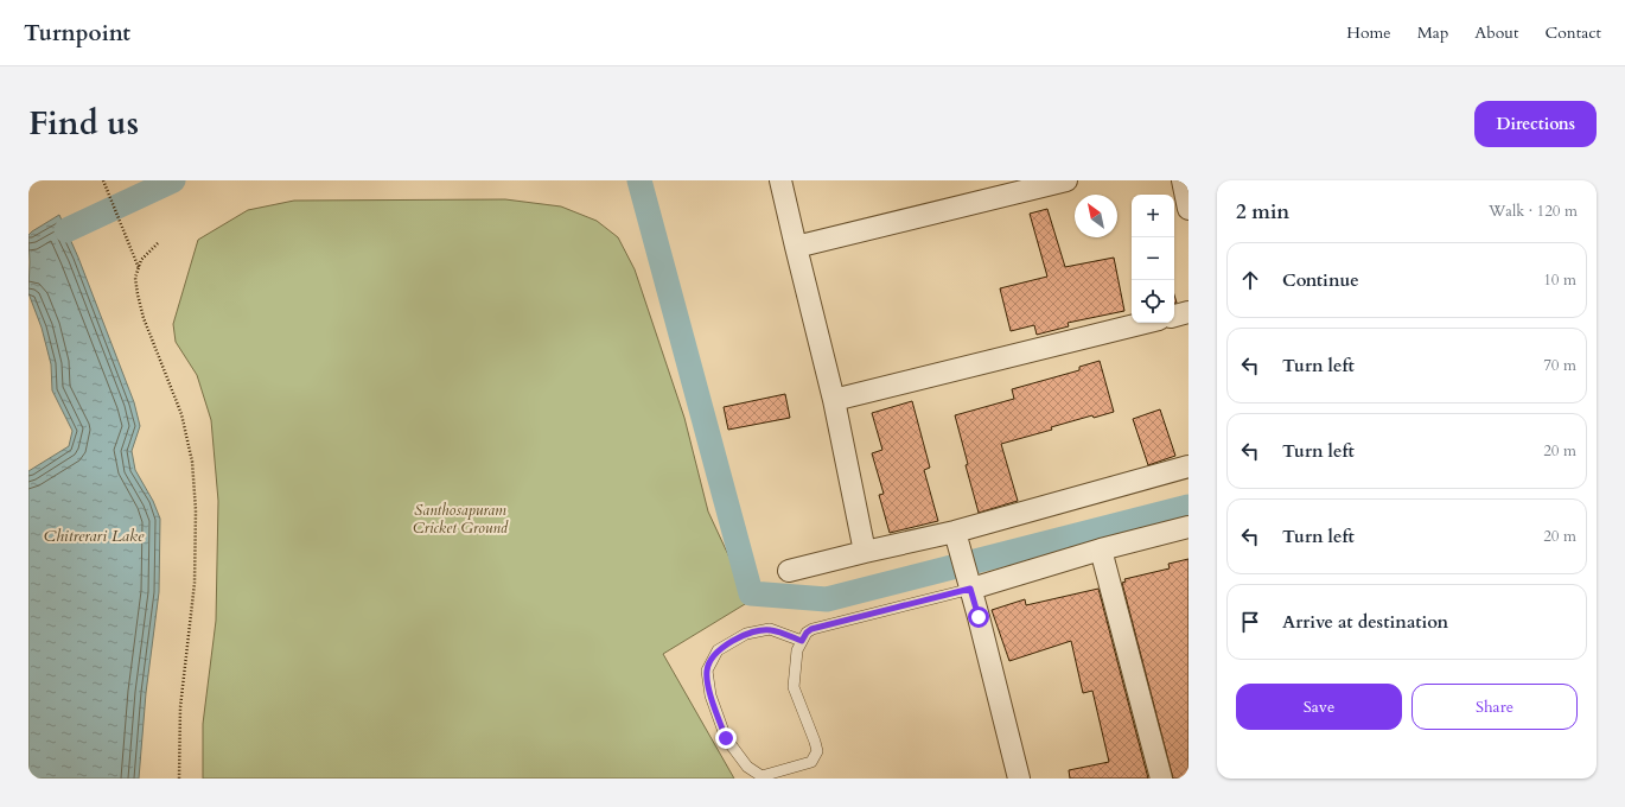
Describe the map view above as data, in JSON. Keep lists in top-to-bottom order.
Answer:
{
  "water": ["Chitrerari Lake"],
  "parks": ["Santhosapuram Cricket Ground"],
  "north": "top left",
  "page": {
    "header": "Turnpoint",
    "nav": [
      "Home",
      "Map",
      "About",
      "Contact"
    ],
    "title": "Find us",
    "buttons": [
      "Directions",
      ["Save", "Share"]
    ],
    "heading": ["2 min", "Walk · 120 m"],
    "map_buttons": ["+", "−"],
    "list": [
      ["Continue", "10 m"],
      ["Turn left", "70 m"],
      ["Turn left", "20 m"],
      ["Turn left", "20 m"],
      "Arrive at destination"
    ]
  }
}
